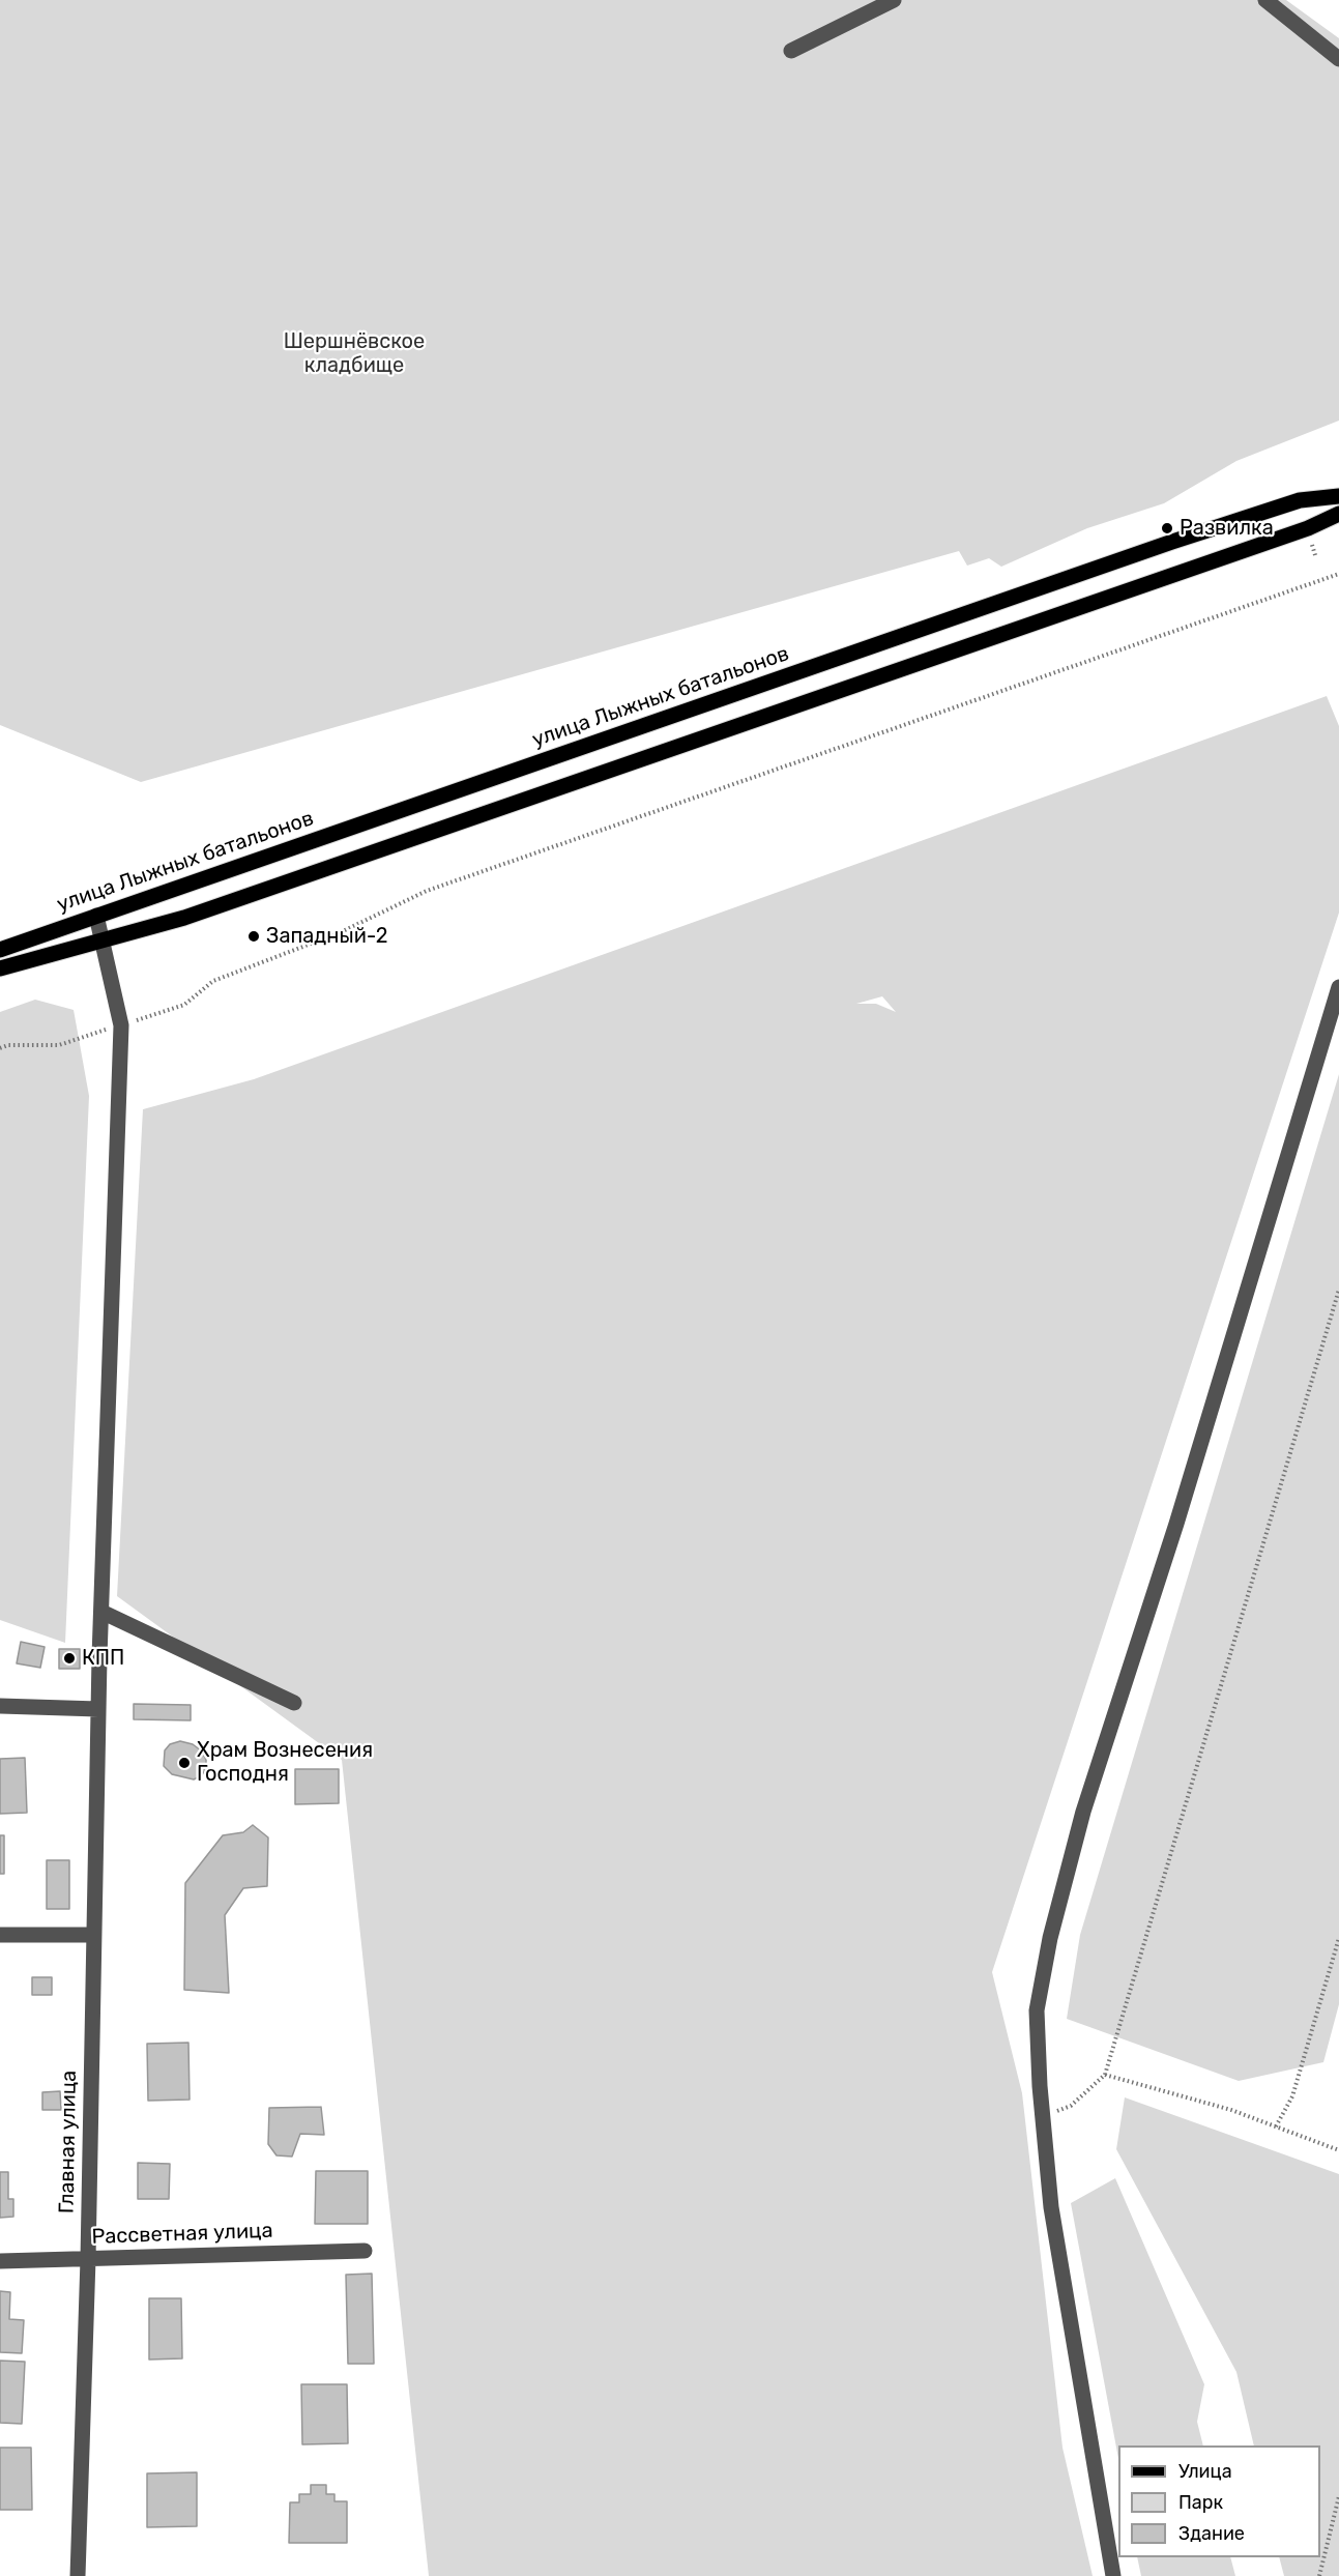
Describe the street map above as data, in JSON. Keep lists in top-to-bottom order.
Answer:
{
  "streets": {
    "main road": ["улица Лыжных батальонов"],
    "street": ["Главная улица", "Рассветная улица"]
  },
  "crossings": [
    ["улица Лыжных батальонов", "Главная улица"],
    ["Главная улица", "Рассветная улица"]
  ],
  "parks": ["Шершнёвское кладбище"],
  "places": [
    "Развилка",
    "Западный-2",
    "КПП",
    "Храм Вознесения Господня"
  ],
  "legend": ["Улица", "Парк", "Здание"]
}
